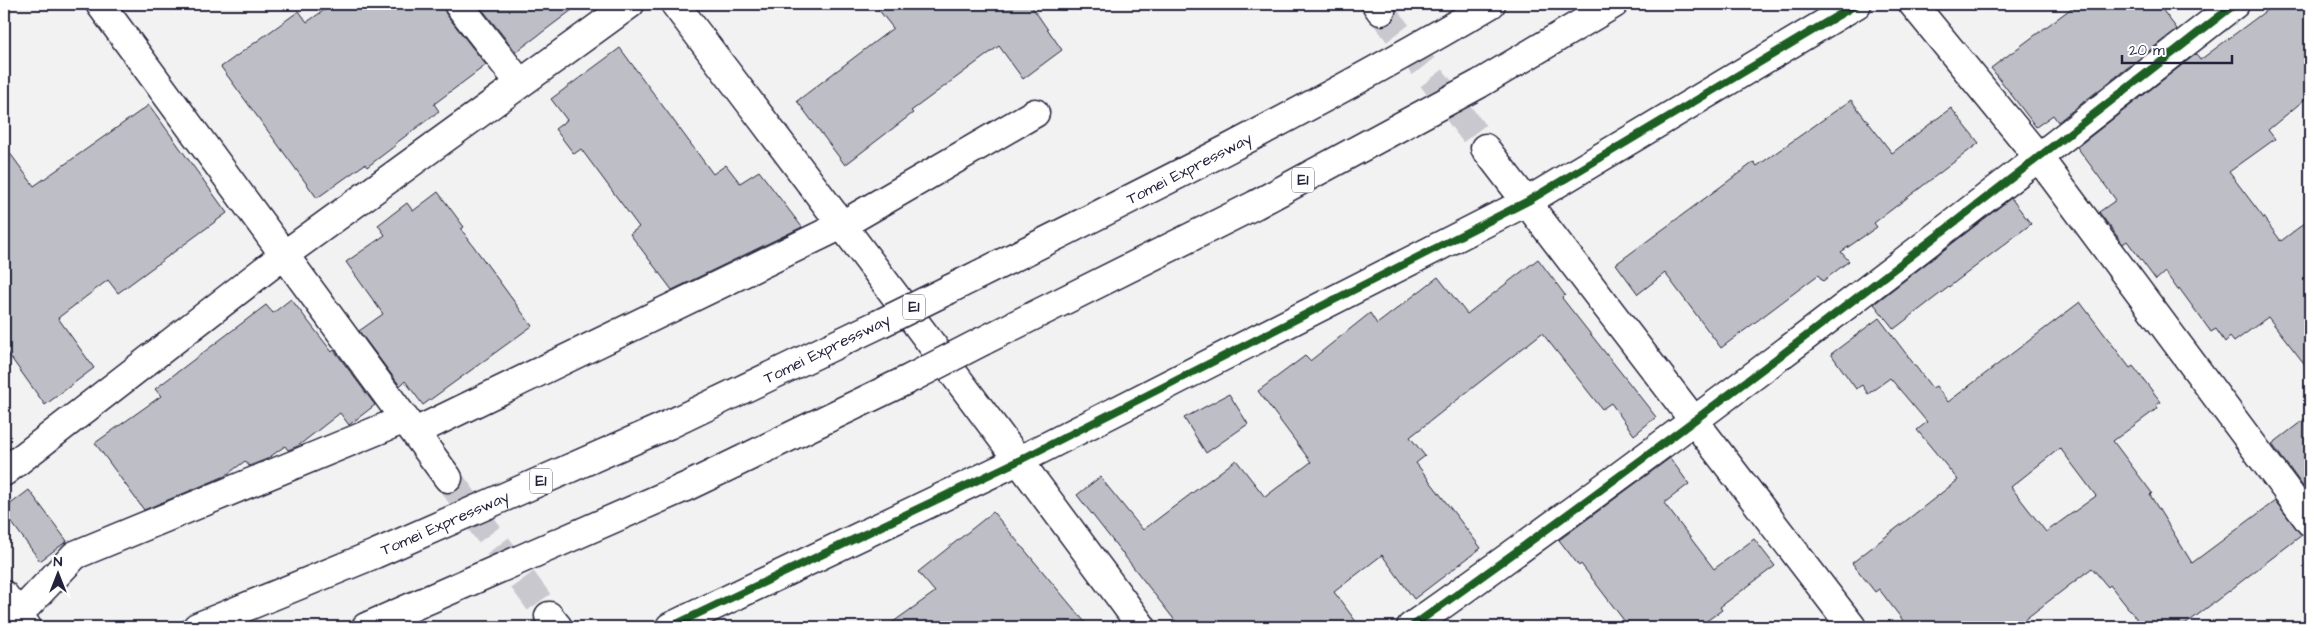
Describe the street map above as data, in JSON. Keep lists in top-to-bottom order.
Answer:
{
  "streets": {
    "main road": ["Tomei Expressway", "E1"]
  },
  "scale_bar": "20 m",
  "north": "top"
}
